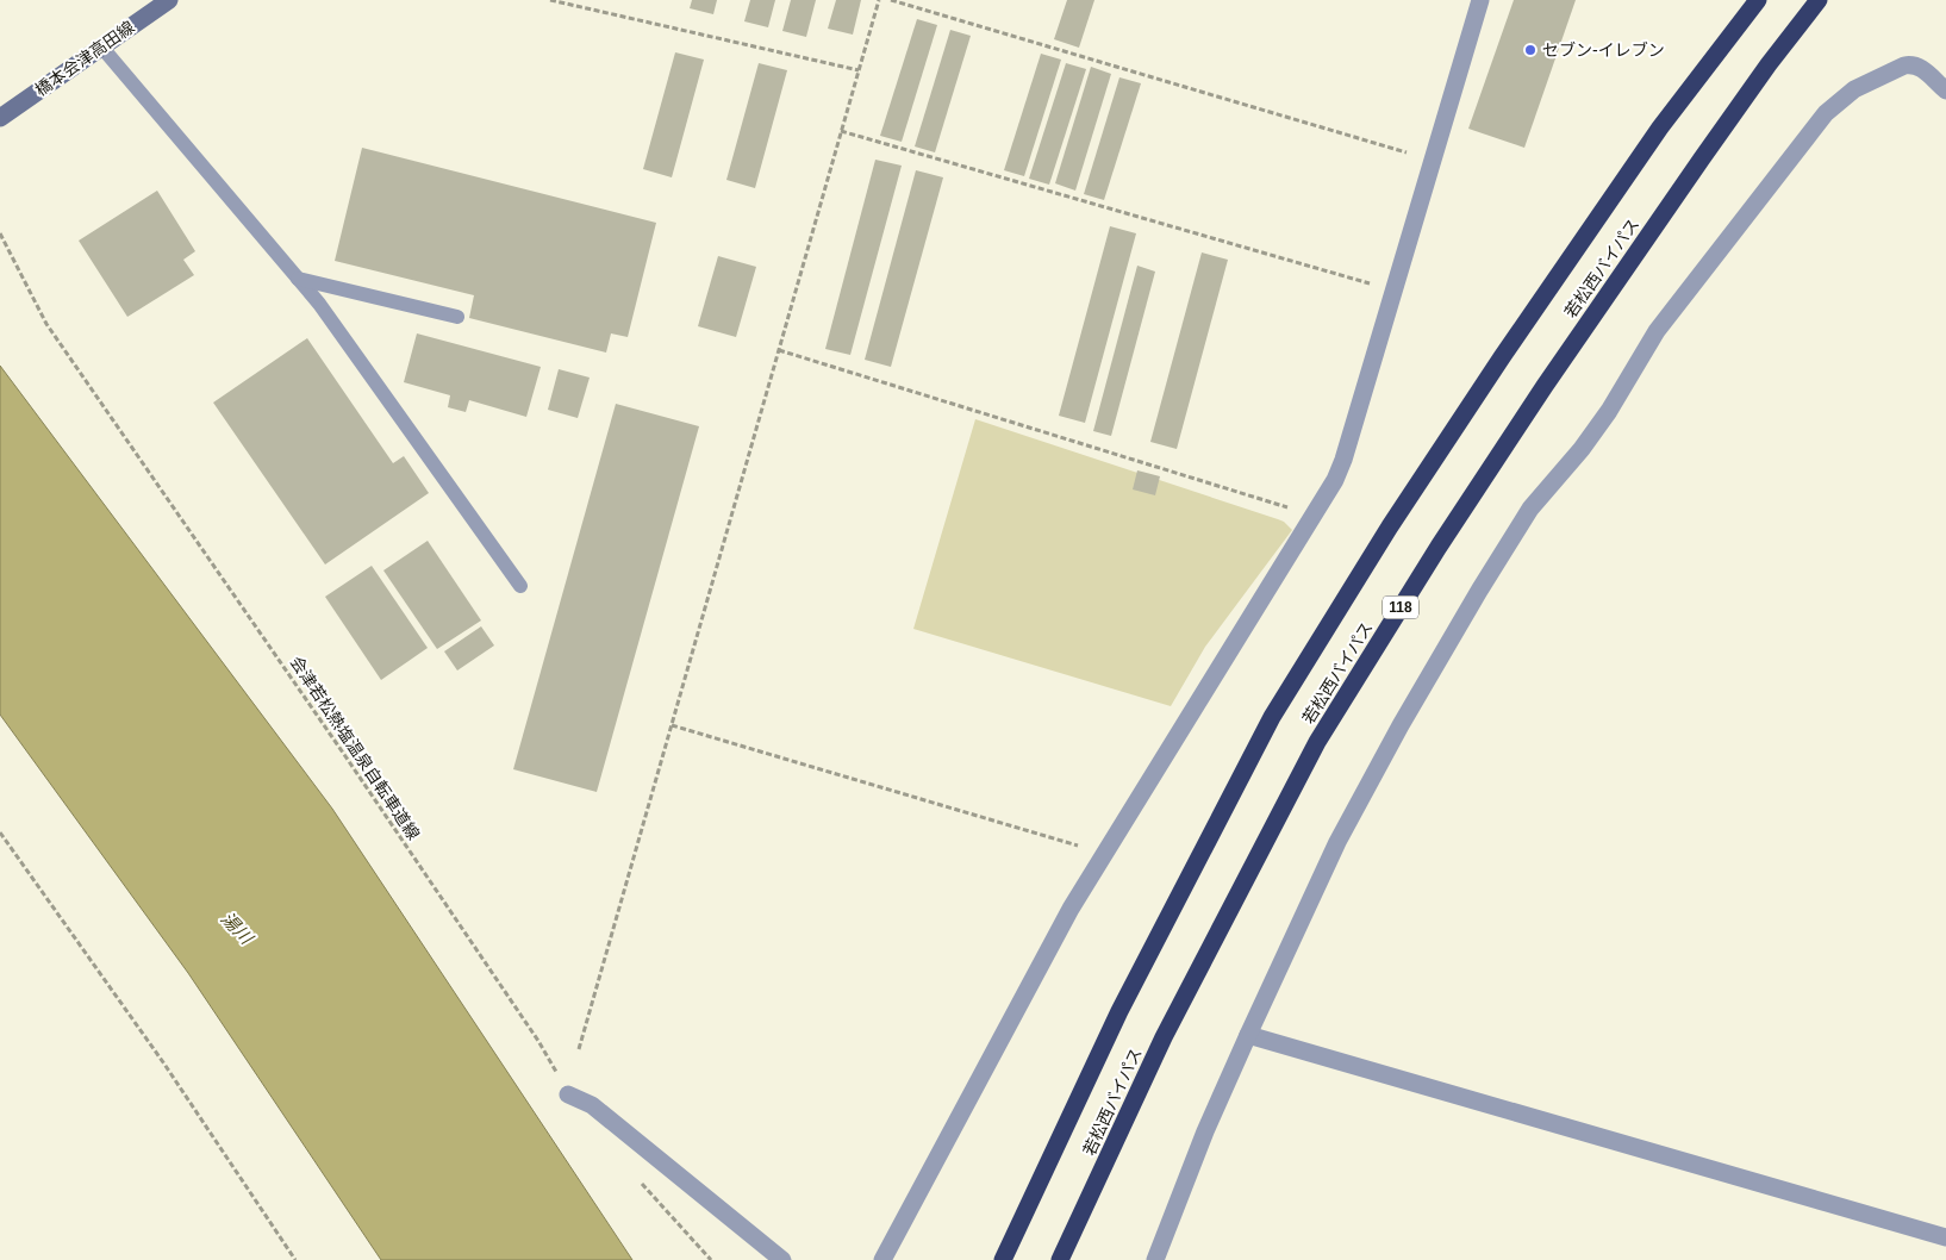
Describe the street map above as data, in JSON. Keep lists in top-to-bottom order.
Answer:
{
  "streets": {
    "highway": ["若松西バイパス", "118"],
    "main road": ["橋本会津高田線"],
    "path": ["会津若松熱塩温泉自転車道線"]
  },
  "water": ["湯川"],
  "places": ["セブン-イレブン"]
}
